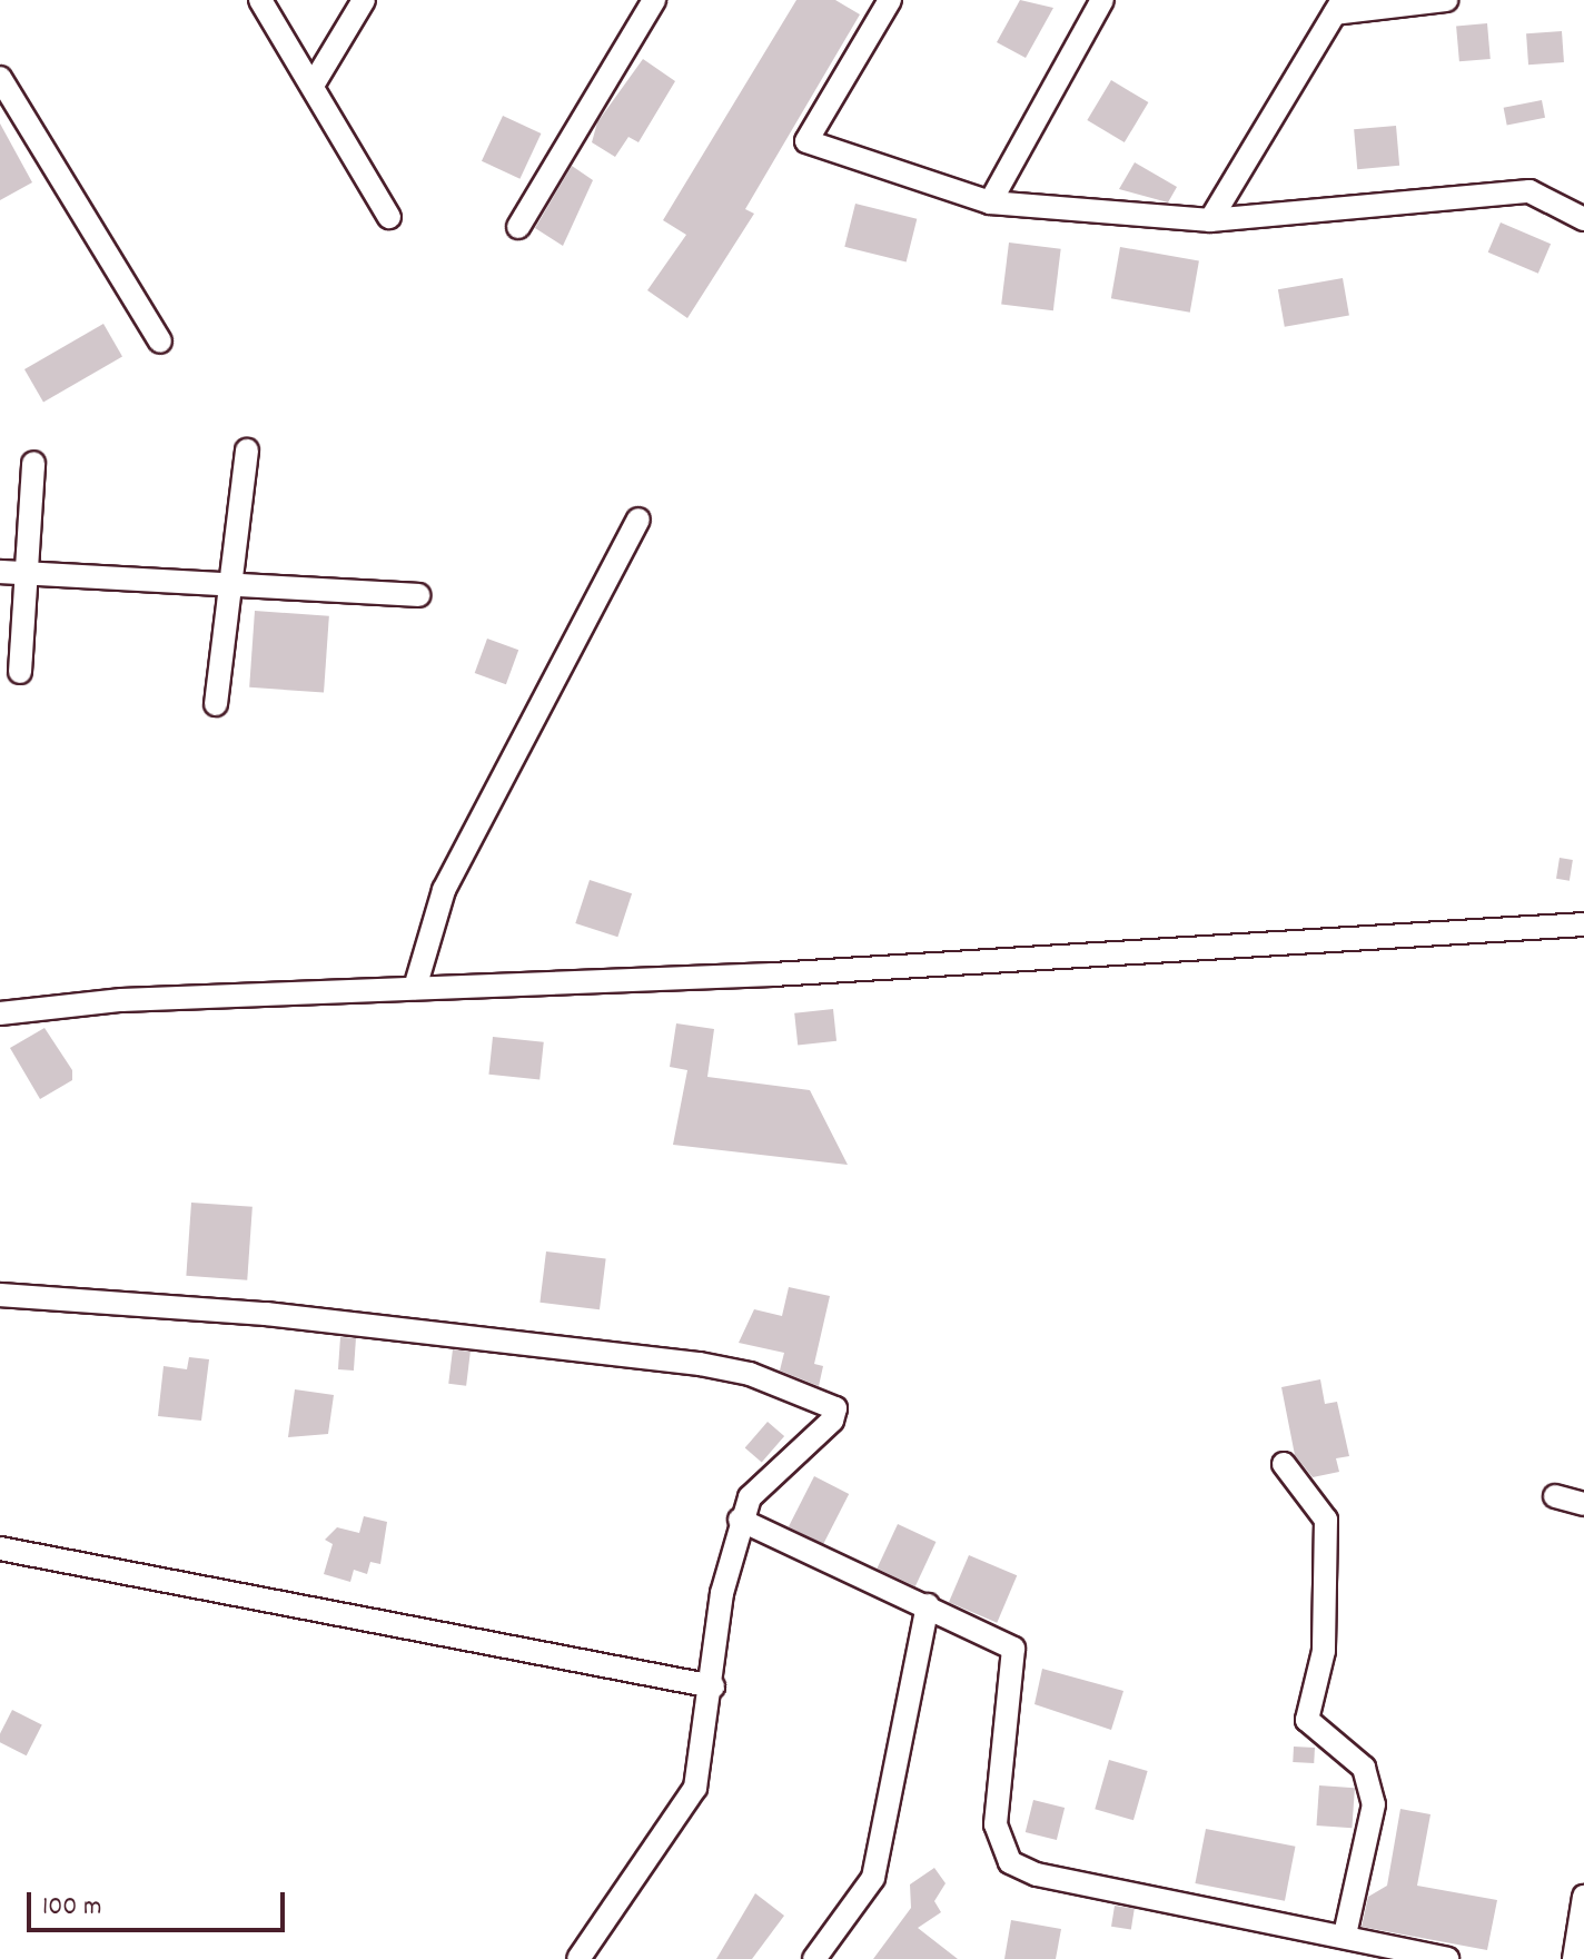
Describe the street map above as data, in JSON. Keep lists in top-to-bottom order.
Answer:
{
  "scale_bar": "100 m"
}
